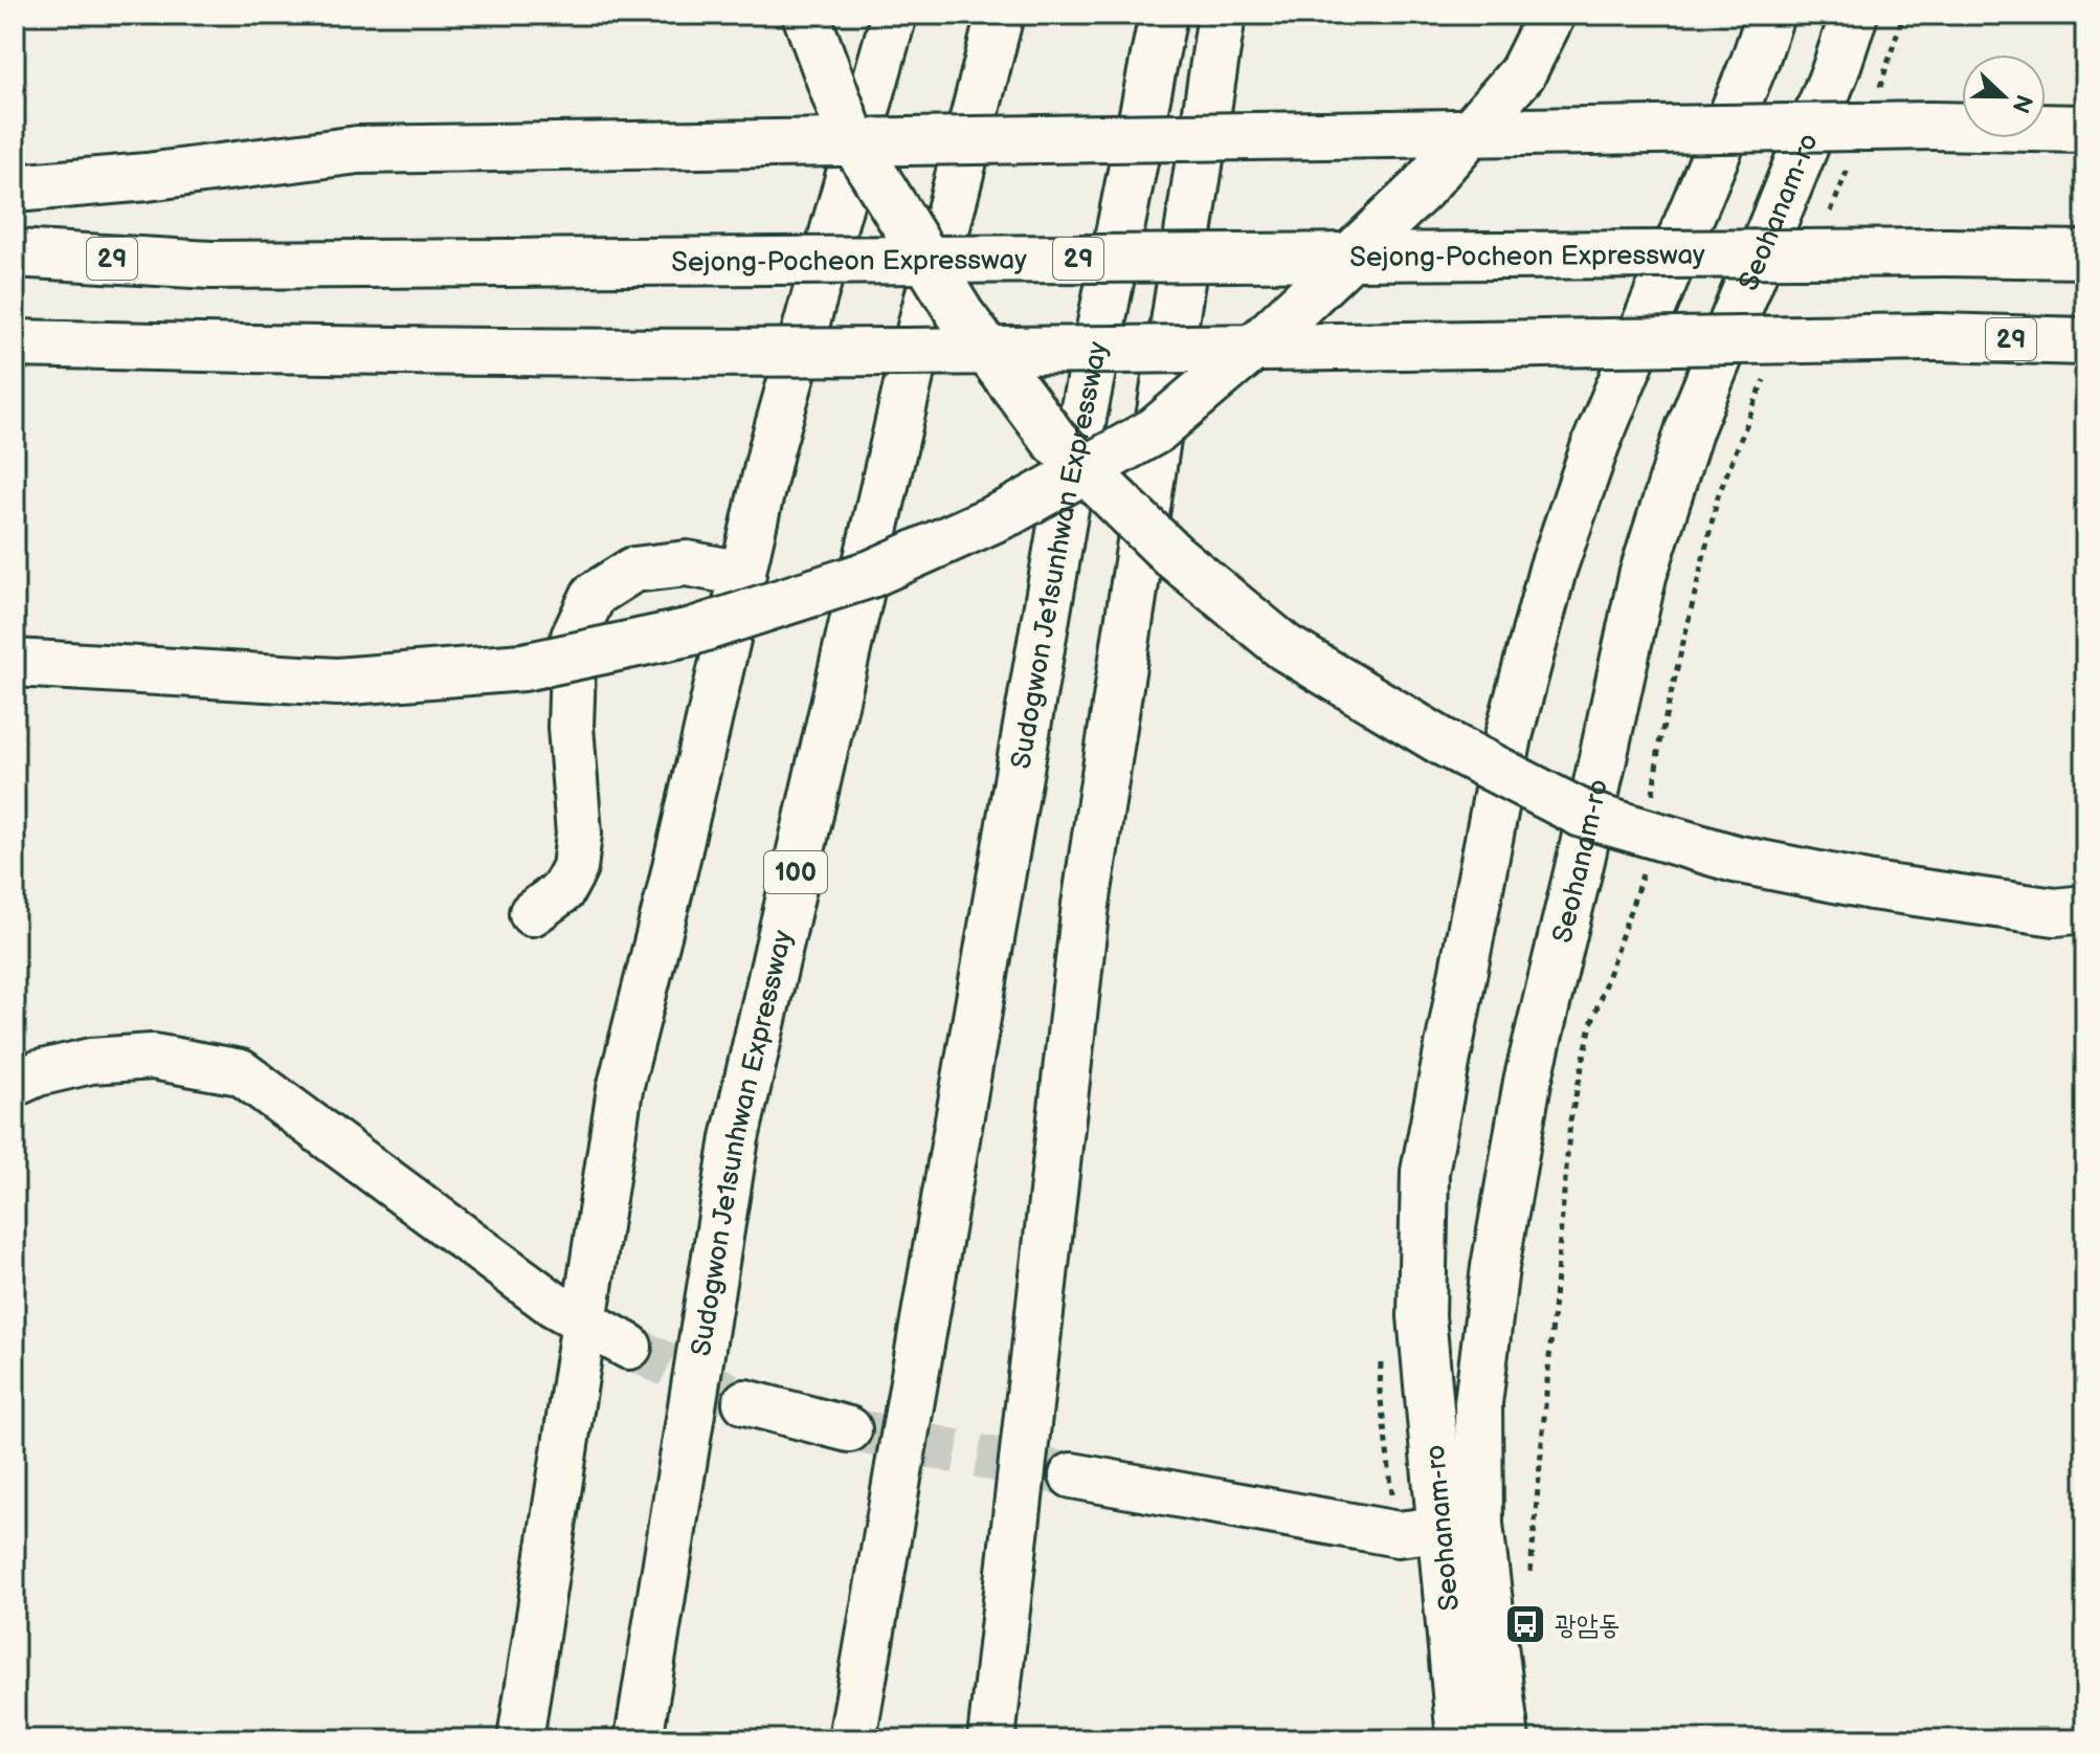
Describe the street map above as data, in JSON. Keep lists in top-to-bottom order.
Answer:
{
  "streets": {
    "main road": [
      "Seohanam-ro",
      "Sejong-Pocheon Expressway",
      "29",
      "Sudogwon Je1sunhwan Expressway",
      "100"
    ]
  },
  "places": {
    "bus stop": ["광암동"]
  },
  "north": "right"
}
